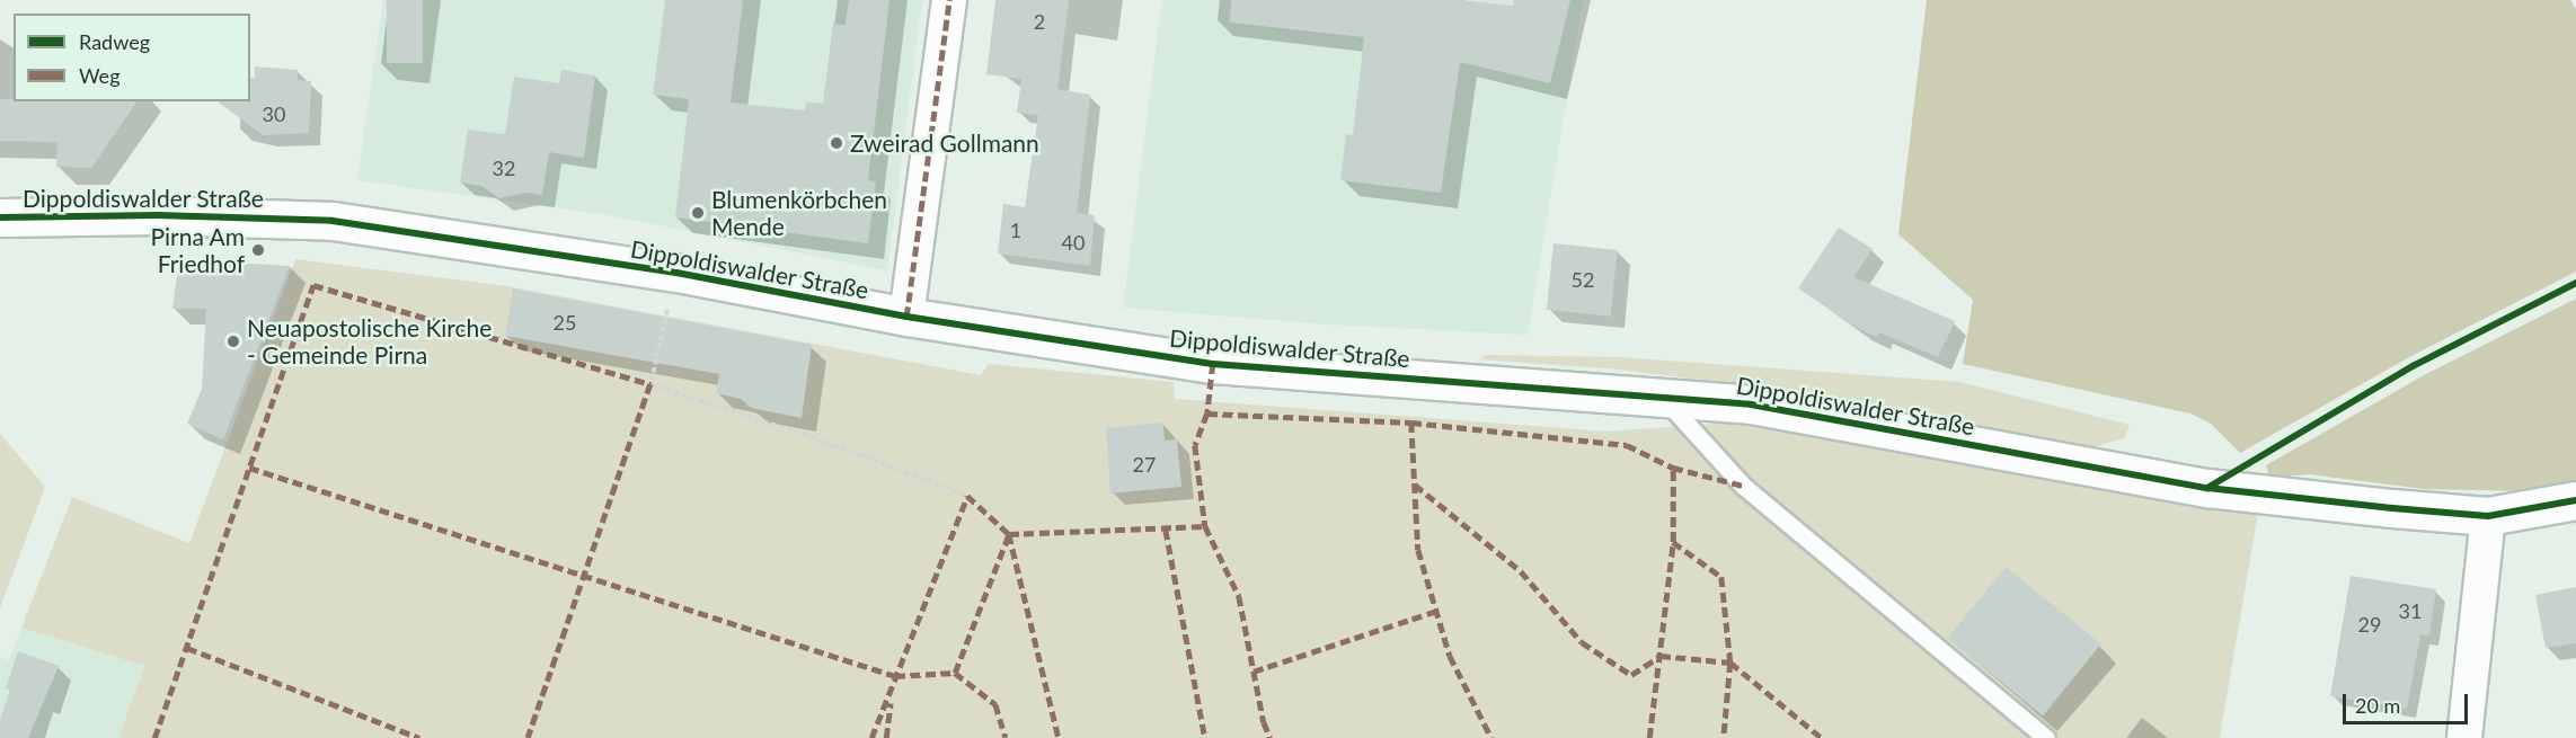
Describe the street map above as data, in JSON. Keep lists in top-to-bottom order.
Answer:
{
  "streets": {
    "street": ["Dippoldiswalder Straße"]
  },
  "places": [
    "Zweirad Gollmann",
    "Blumenkörbchen Mende",
    "Pirna Am Friedhof",
    "Neuapostolische Kirche - Gemeinde Pirna"
  ],
  "house_numbers": [
    "2",
    "30",
    "32",
    "1",
    "40",
    "52",
    "25",
    "27",
    "31",
    "29"
  ],
  "legend": ["Radweg", "Weg"],
  "scale_bar": "20 m"
}
